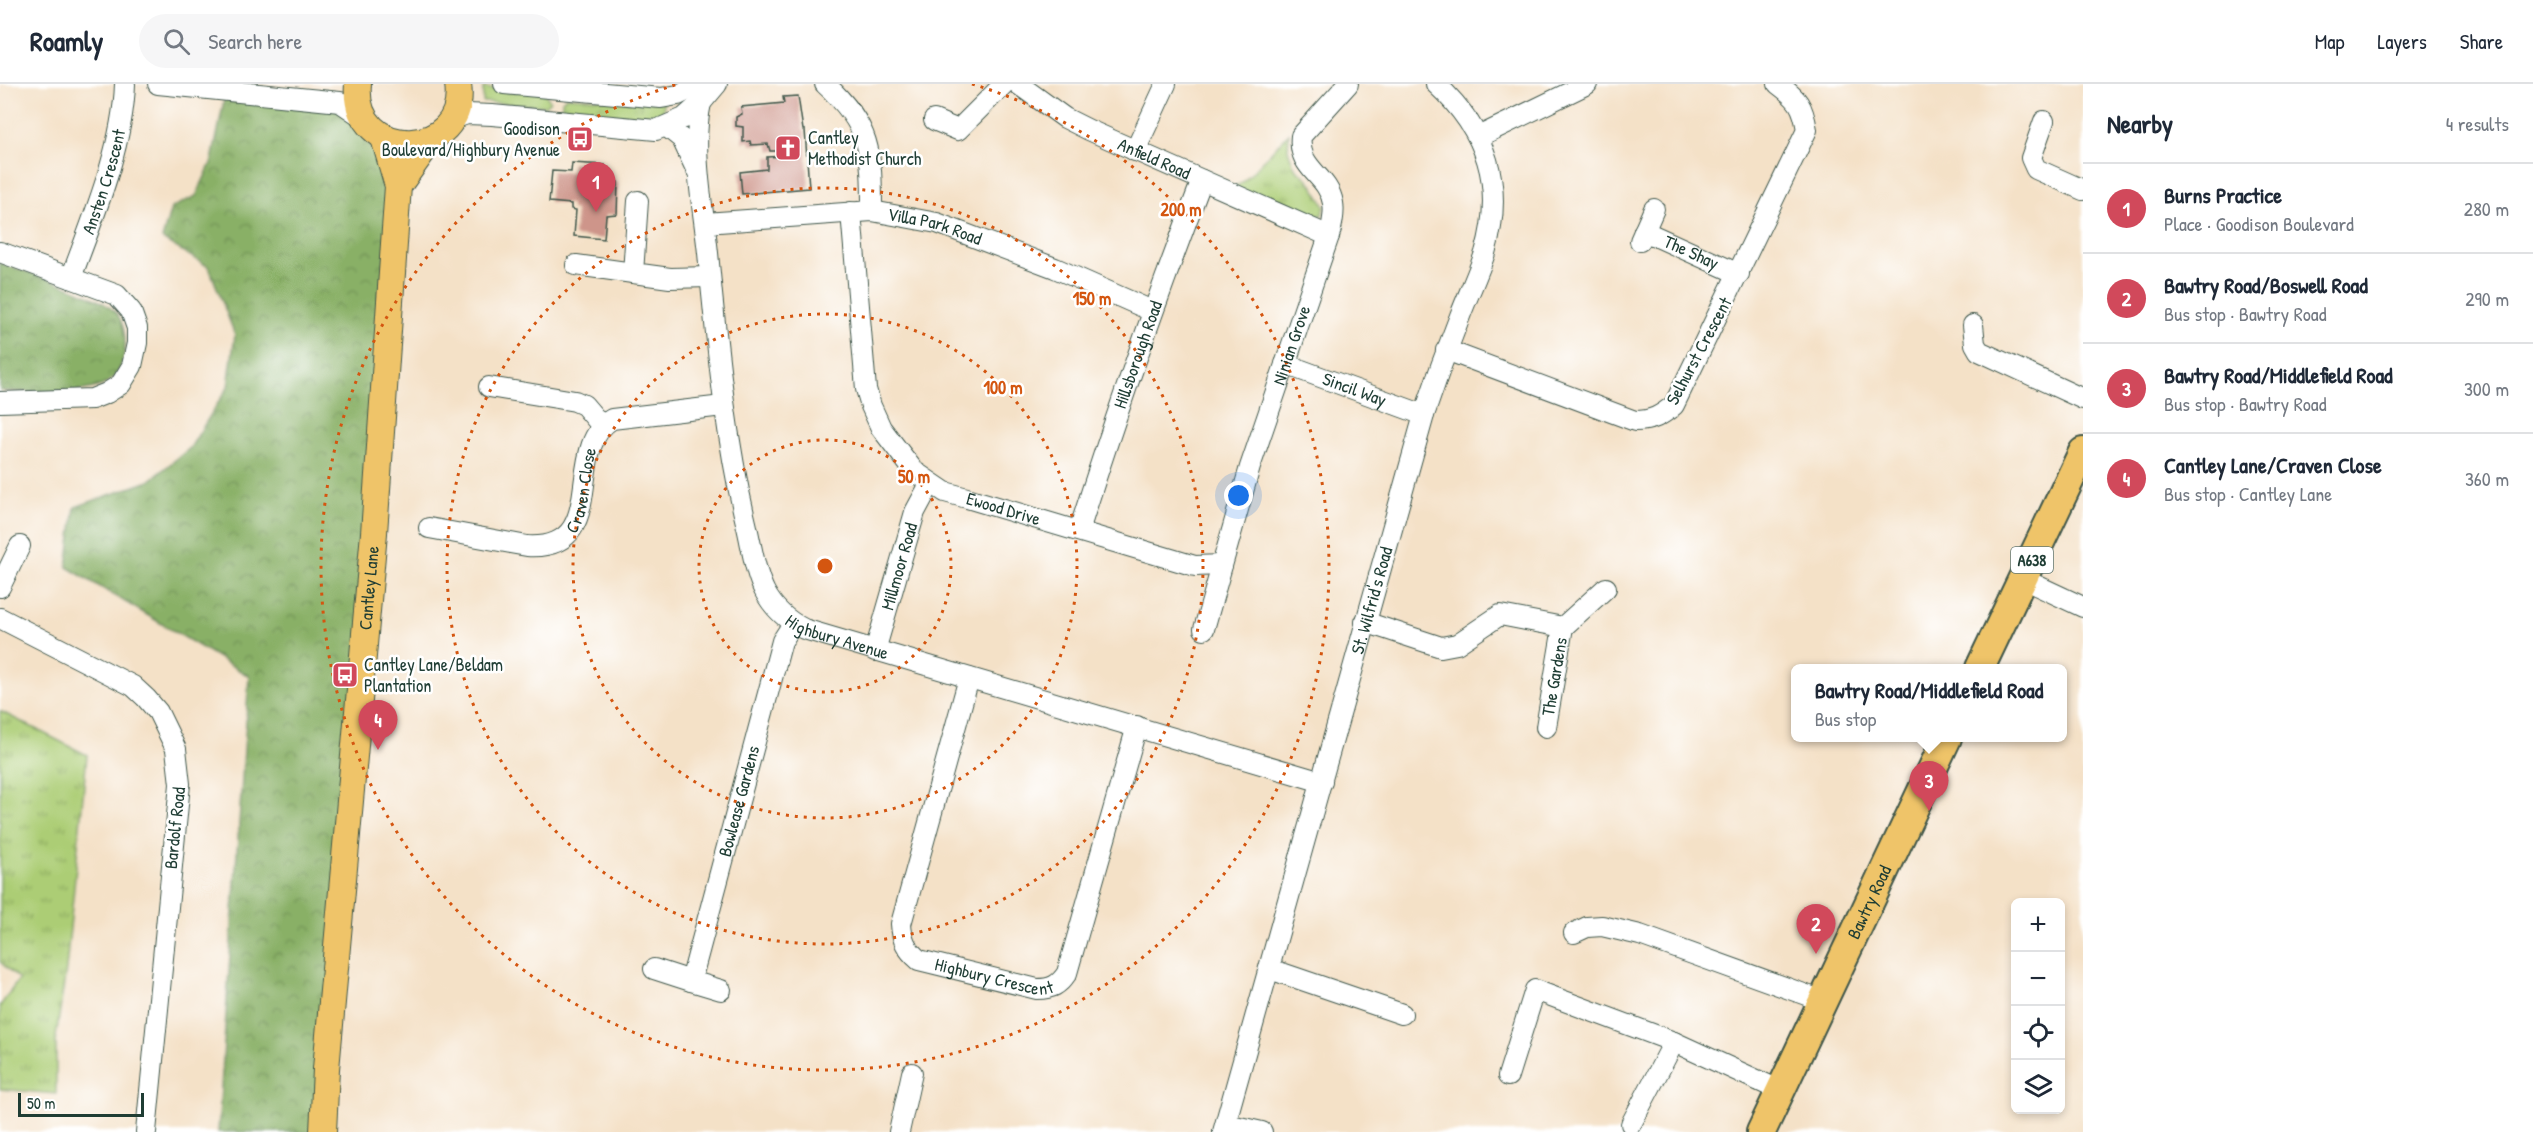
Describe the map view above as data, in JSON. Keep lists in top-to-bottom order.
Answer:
{
  "streets": {
    "highway": ["A638", "Bawtry Road"],
    "main road": ["Cantley Lane"],
    "street": [
      "Anfield Road",
      "Ansten Crescent",
      "Villa Park Road",
      "The Shay",
      "Ninian Grove",
      "Selhurst Crescent",
      "Hillsborough Road",
      "Sincil Way",
      "Craven Close",
      "Ewood Drive",
      "Millmoor Road",
      "St. Wilfrid's Road",
      "Highbury Avenue",
      "The Gardens",
      "Bowlease Gardens",
      "Bardolf Road",
      "Highbury Crescent"
    ]
  },
  "crossings": [
    ["Anfield Road", "Ninian Grove"],
    ["Anfield Road", "Hillsborough Road"],
    ["Villa Park Road", "Hillsborough Road"],
    ["Villa Park Road", "Ewood Drive"],
    ["Villa Park Road", "Highbury Avenue"],
    ["The Shay", "Selhurst Crescent"],
    ["Ninian Grove", "Sincil Way"],
    ["Ninian Grove", "Ewood Drive"],
    ["Selhurst Crescent", "St. Wilfrid's Road"],
    ["Hillsborough Road", "Ewood Drive"],
    ["Sincil Way", "St. Wilfrid's Road"],
    ["Craven Close", "Highbury Avenue"],
    ["Ewood Drive", "Millmoor Road"],
    ["Millmoor Road", "Highbury Avenue"],
    ["St. Wilfrid's Road", "Highbury Avenue"],
    ["St. Wilfrid's Road", "The Gardens"],
    ["Highbury Avenue", "Bowlease Gardens"],
    ["Highbury Avenue", "Highbury Crescent"]
  ],
  "places": {
    "bus stop": ["Goodison Boulevard/Highbury Avenue", "Cantley Lane/Beldam Plantation"],
    "church": ["Cantley Methodist Church"]
  },
  "scale_bar": "50 m",
  "page": {
    "header": "Roamly",
    "search": "Search here",
    "nav": ["Map", "Layers", "Share"],
    "heading": ["Nearby", "4 results"],
    "pins": [
      "1",
      "4",
      "3",
      "2"
    ],
    "list": [
      {
        "mark": "1",
        "name": "Burns Practice",
        "note": "Place · Goodison Boulevard",
        "value": "280 m"
      },
      {
        "mark": "2",
        "name": "Bawtry Road/Boswell Road",
        "note": "Bus stop · Bawtry Road",
        "value": "290 m"
      },
      {
        "mark": "3",
        "name": "Bawtry Road/Middlefield Road",
        "note": "Bus stop · Bawtry Road",
        "value": "300 m"
      },
      {
        "mark": "4",
        "name": "Cantley Lane/Craven Close",
        "note": "Bus stop · Cantley Lane",
        "value": "360 m"
      }
    ],
    "popup": ["Bawtry Road/Middlefield Road", "Bus stop"],
    "map_buttons": ["+", "−"],
    "scale": "50 m"
  },
  "rings": [
    "200 m",
    "150 m",
    "100 m",
    "50 m"
  ]
}
